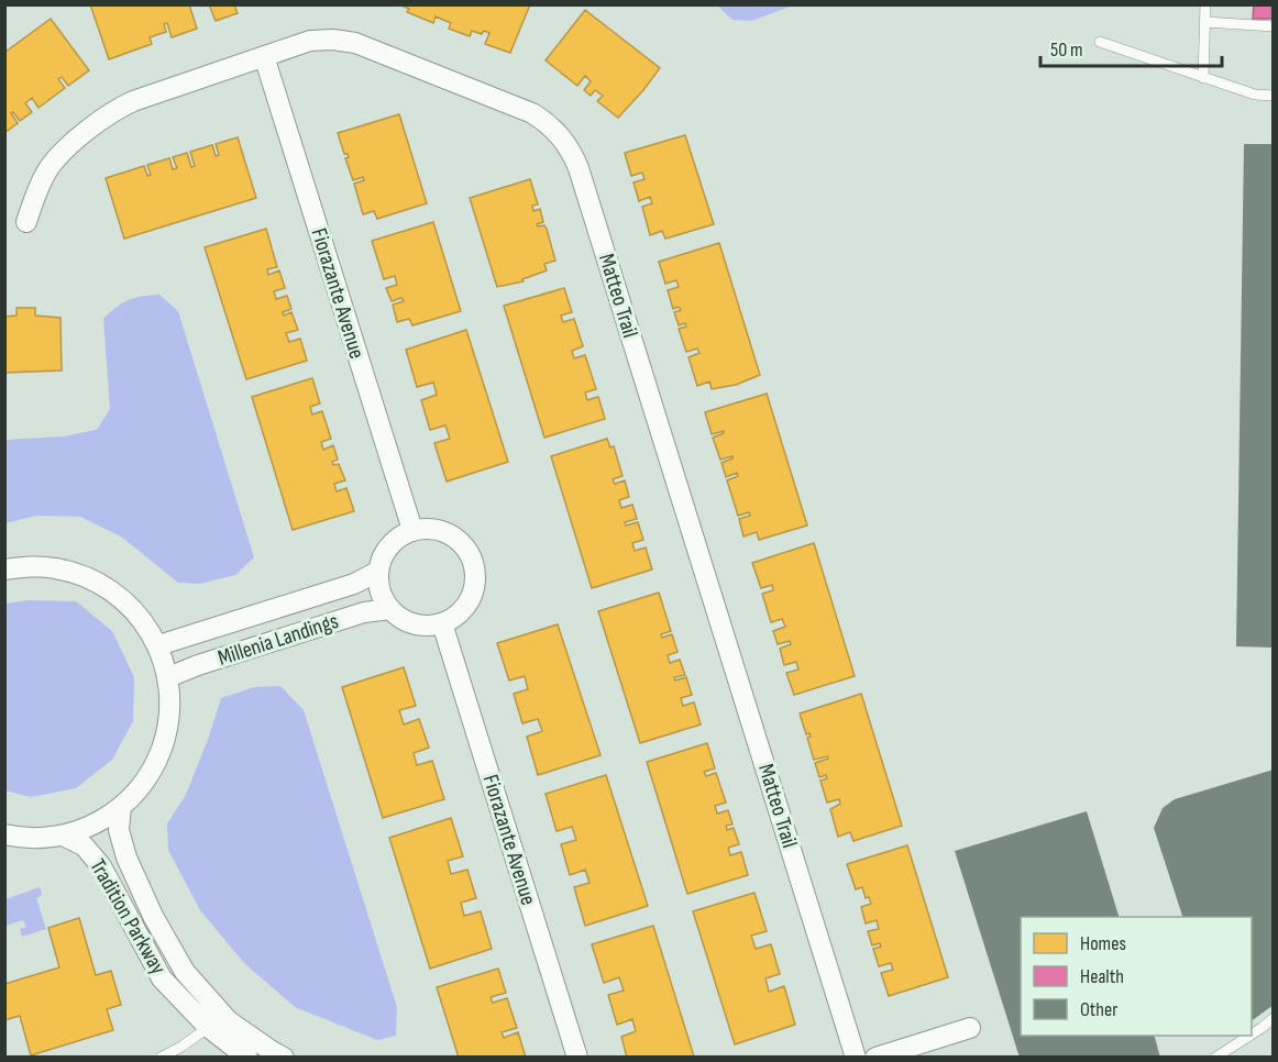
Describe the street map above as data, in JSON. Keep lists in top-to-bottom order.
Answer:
{
  "streets": {
    "street": [
      "Fiorazante Avenue",
      "Matteo Trail",
      "Millenia Landings",
      "Tradition Parkway"
    ]
  },
  "crossings": [
    ["Fiorazante Avenue", "Matteo Trail"],
    ["Fiorazante Avenue", "Millenia Landings"]
  ],
  "legend": ["Homes", "Health", "Other"],
  "scale_bar": "50 m"
}
